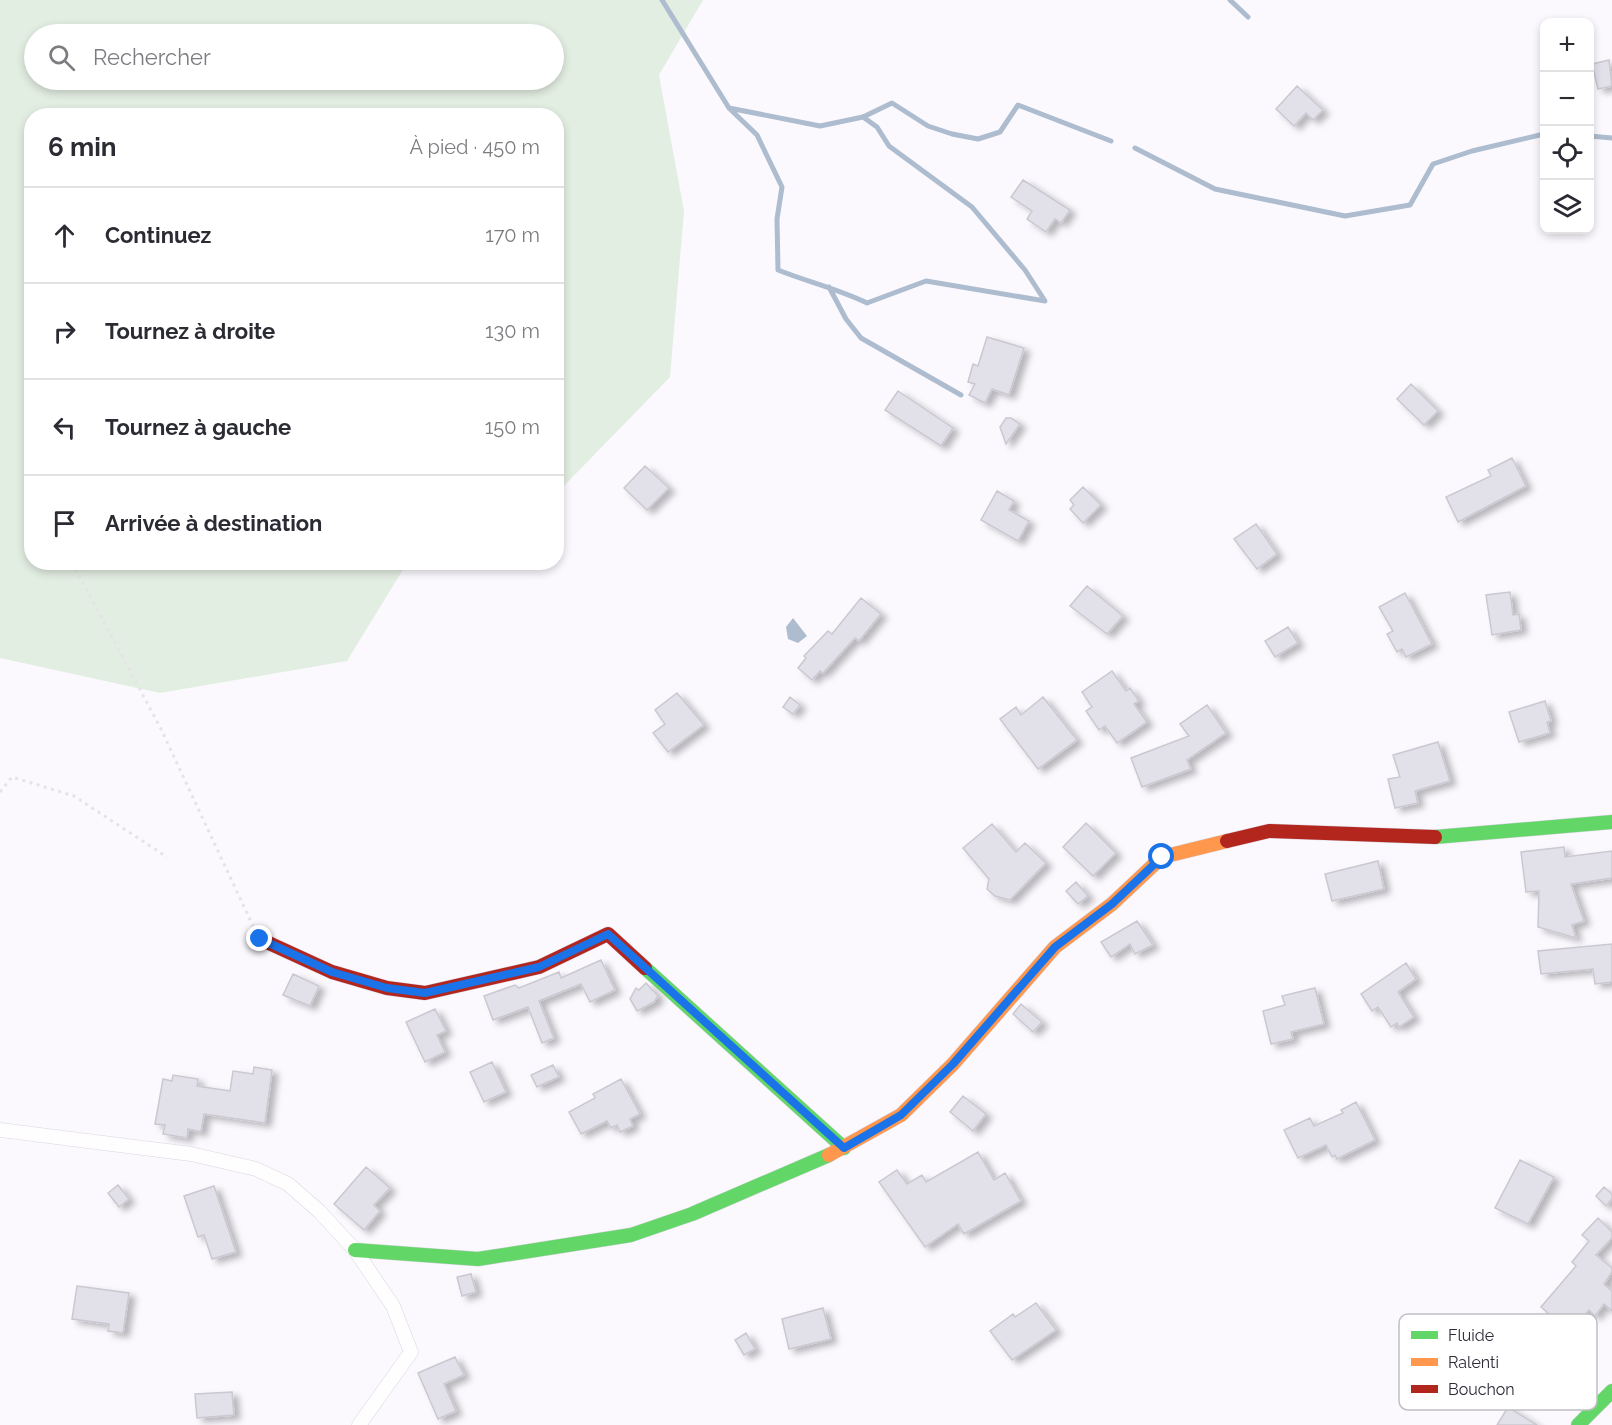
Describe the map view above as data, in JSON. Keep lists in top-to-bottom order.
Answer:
{
  "legend": ["Fluide", "Ralenti", "Bouchon"],
  "page": {
    "map_buttons": ["+", "−"],
    "search": "Rechercher",
    "heading": ["6 min", "À pied · 450 m"],
    "list": [
      ["Continuez", "170 m"],
      ["Tournez à droite", "130 m"],
      ["Tournez à gauche", "150 m"],
      "Arrivée à destination"
    ]
  }
}
